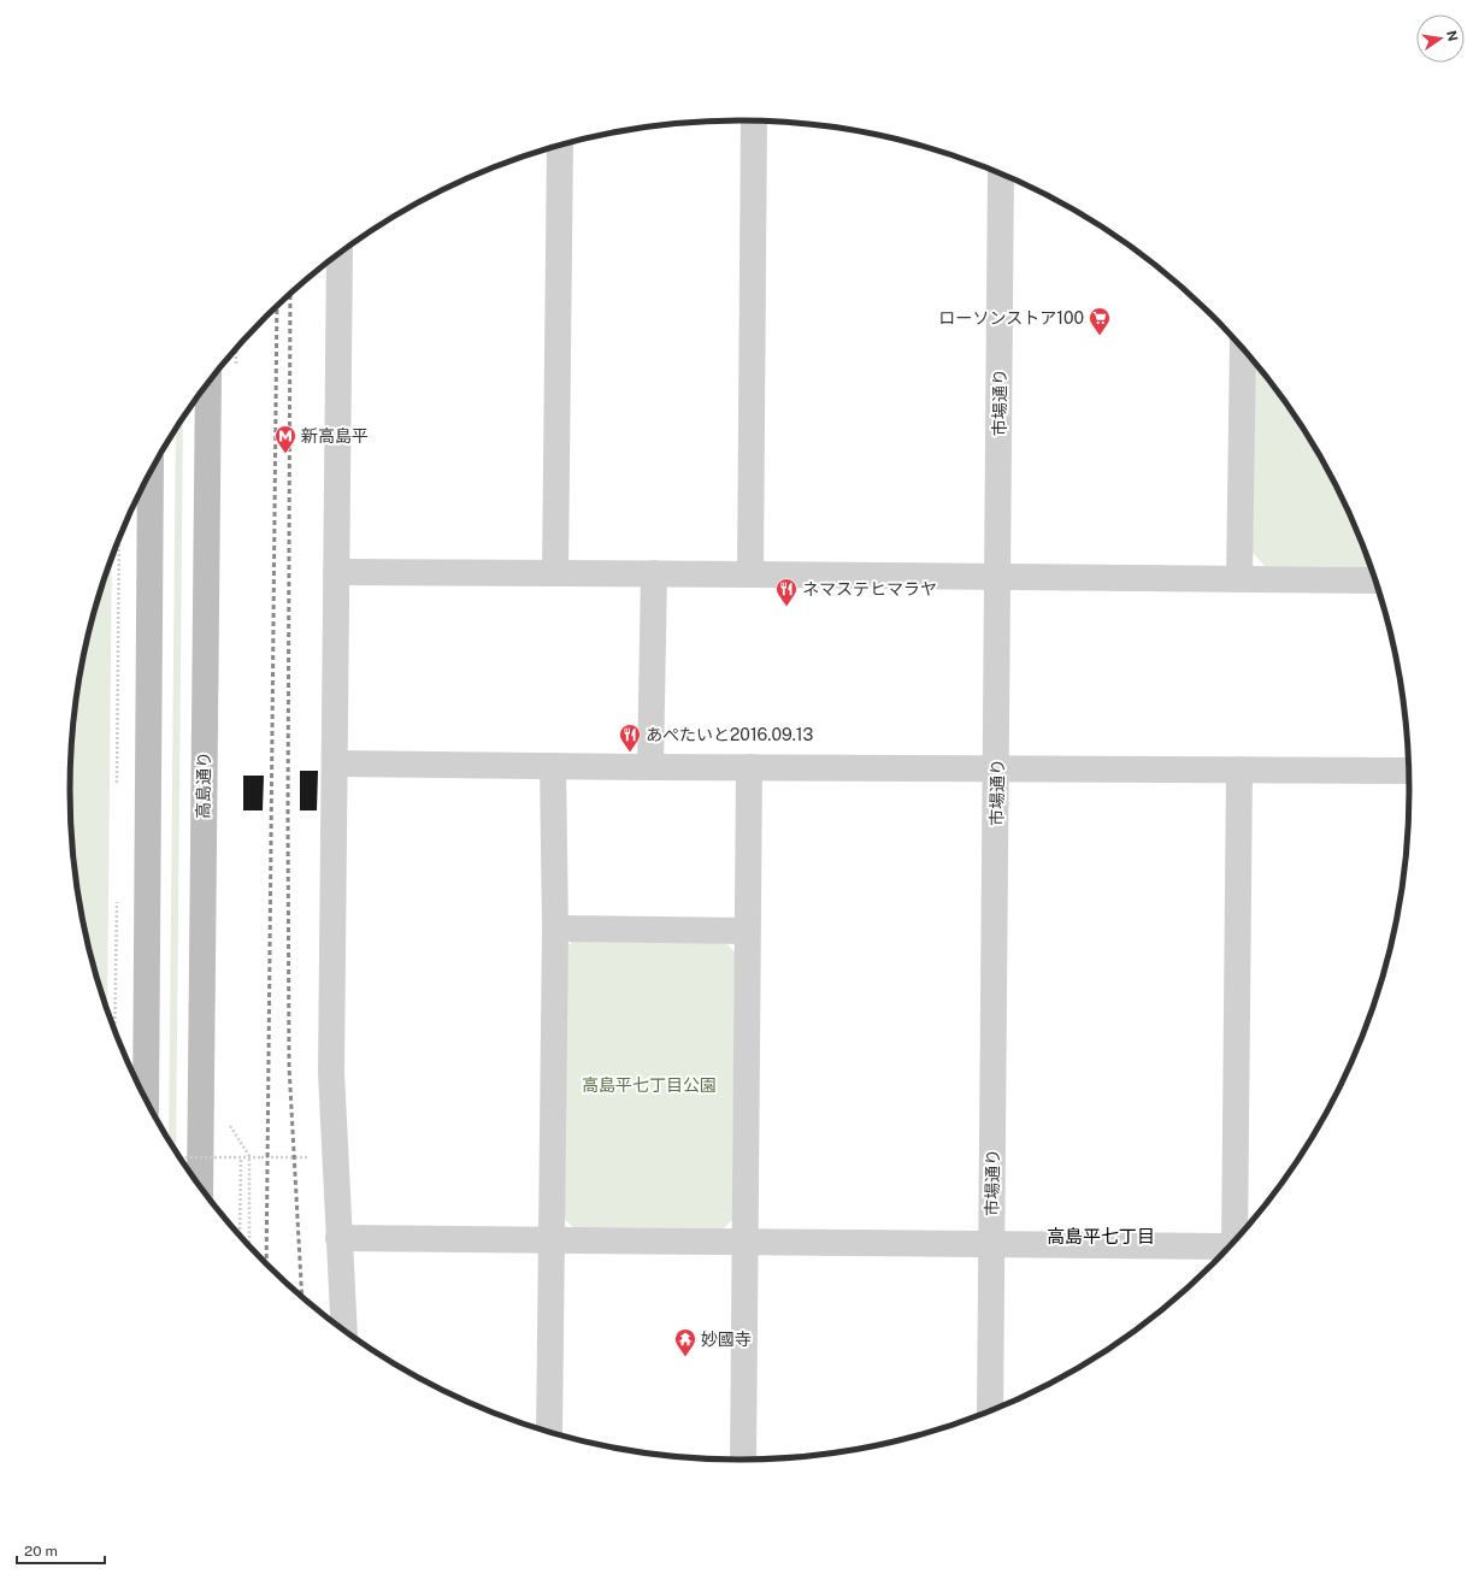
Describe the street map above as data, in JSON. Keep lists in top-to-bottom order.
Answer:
{
  "streets": {
    "main road": ["高島通り"],
    "street": ["市場通り"]
  },
  "districts": ["高島平七丁目"],
  "parks": ["高島平七丁目公園"],
  "places": {
    "supermarket": ["ローソンストア100"],
    "metro station": ["新高島平"],
    "restaurant": ["ネマステヒマラヤ", "あぺたいと2016.09.13"],
    "temple": ["妙國寺"]
  },
  "scale_bar": "20 m",
  "north": "right"
}
